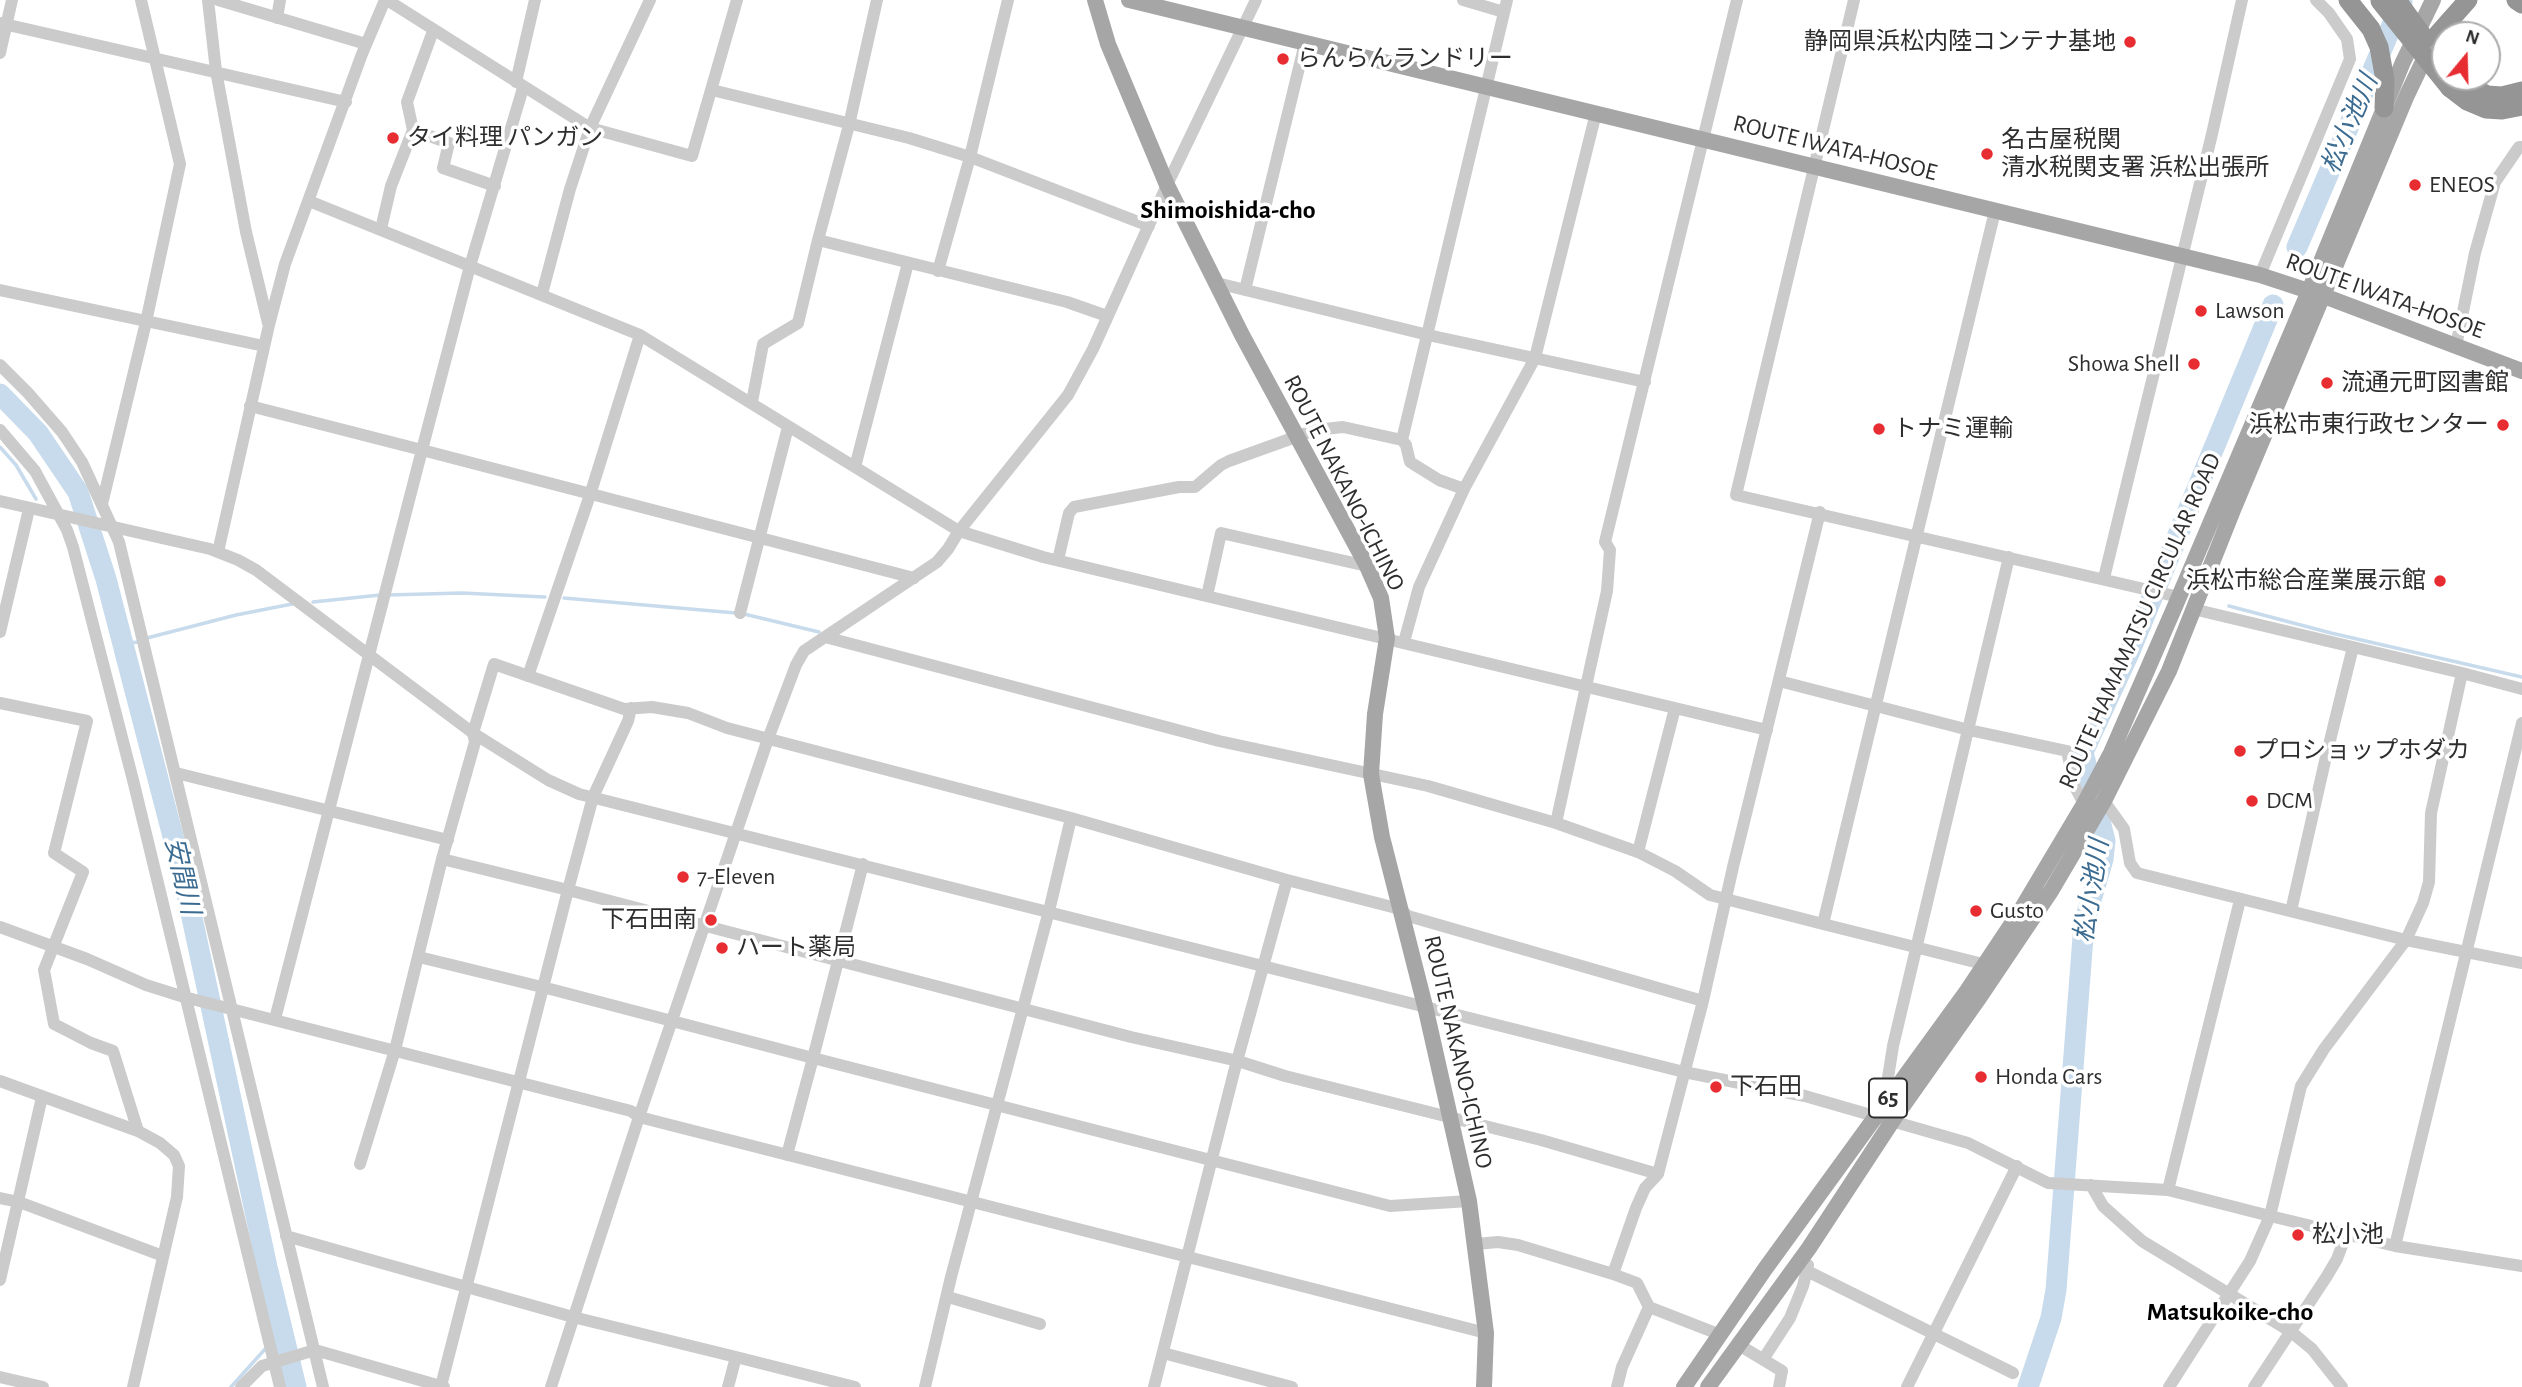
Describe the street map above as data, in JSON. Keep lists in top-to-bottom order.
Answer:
{
  "streets": {
    "main road": [
      "ROUTE IWATA-HOSOE",
      "ROUTE NAKANO-ICHINO",
      "ROUTE HAMAMATSU CIRCULAR ROAD",
      "65"
    ]
  },
  "crossings": [
    ["ROUTE IWATA-HOSOE", "ROUTE HAMAMATSU CIRCULAR ROAD"]
  ],
  "districts": ["Shimoishida-cho", "Matsukoike-cho"],
  "water": ["松小池川", "安間川"],
  "places": [
    "静岡県浜松内陸コンテナ基地",
    "らんらんランドリー",
    "タイ料理 パンガン",
    "名古屋税関 清水税関支署 浜松出張所",
    "ENEOS",
    "Lawson",
    "Showa Shell",
    "流通元町図書館",
    "浜松市東行政センター",
    "トナミ運輸",
    "浜松市総合産業展示館",
    "プロショップホダカ",
    "DCM",
    "7-Eleven",
    "Gusto",
    "下石田南",
    "ハート薬局",
    "Honda Cars",
    "下石田",
    "松小池"
  ],
  "north": "top"
}
